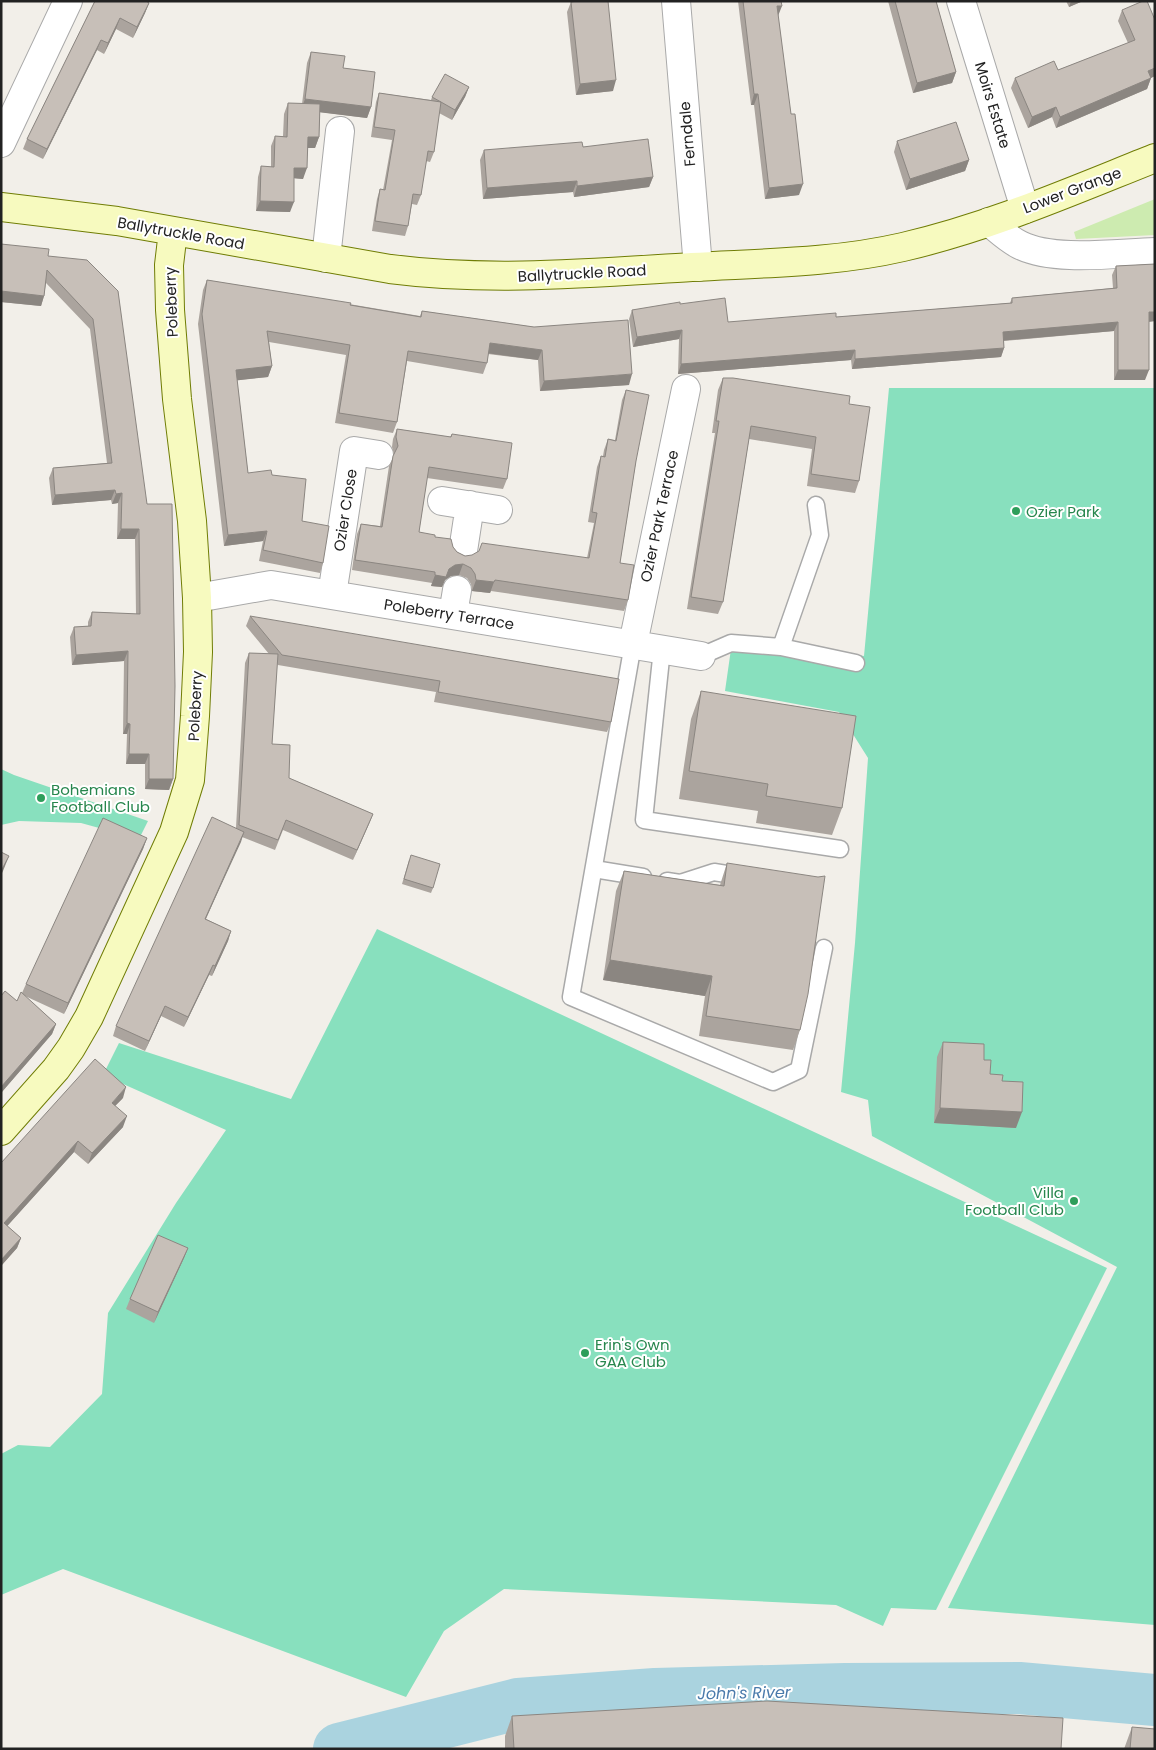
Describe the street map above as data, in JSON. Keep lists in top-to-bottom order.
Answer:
{
  "streets": {
    "main road": ["Lower Grange", "Ballytruckle Road", "Poleberry"],
    "street": [
      "Moirs Estate",
      "Ferndale",
      "Ozier Close",
      "Ozier Park Terrace",
      "Poleberry Terrace"
    ]
  },
  "crossings": [
    ["Moirs Estate", "Lower Grange"],
    ["Ferndale", "Ballytruckle Road"],
    ["Lower Grange", "Ballytruckle Road"],
    ["Ballytruckle Road", "Poleberry"],
    ["Poleberry", "Poleberry Terrace"],
    ["Ozier Close", "Poleberry Terrace"],
    ["Ozier Park Terrace", "Poleberry Terrace"]
  ],
  "water": ["John's River"],
  "places": [
    "Ozier Park",
    "Bohemians Football Club",
    "Villa Football Club",
    "Erin's Own GAA Club"
  ]
}
